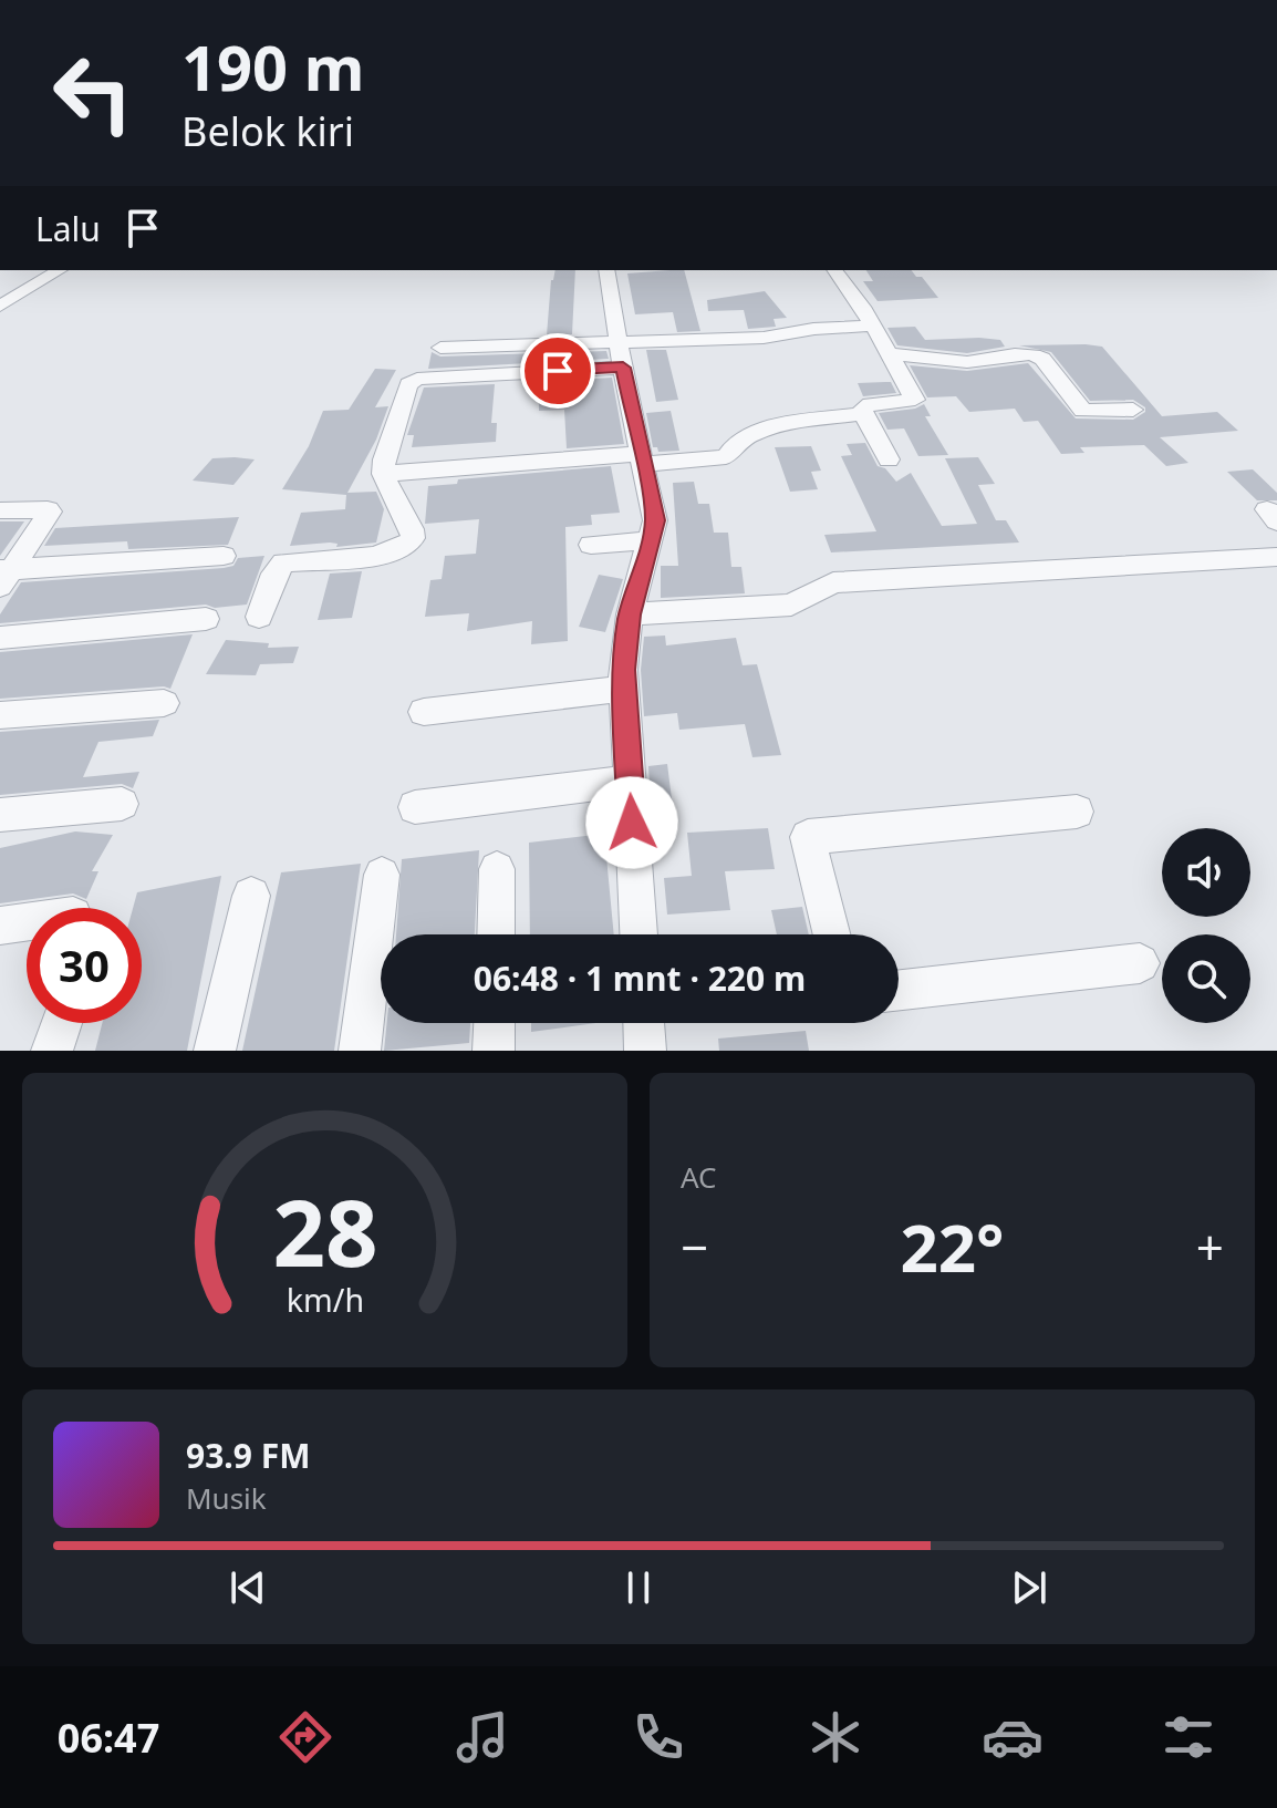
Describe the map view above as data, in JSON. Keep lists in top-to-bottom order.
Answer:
{
  "page": {
    "turn": ["190 m", "Belok kiri"],
    "then": "Lalu",
    "limit": "30",
    "trip": "06:48 · 1 mnt · 220 m",
    "tile": "AC",
    "heat": ["−", "22°", "+"],
    "song": ["93.9 FM", "Musik"],
    "tabs": "06:47",
    "gauge": ["28", "km/h"]
  }
}
